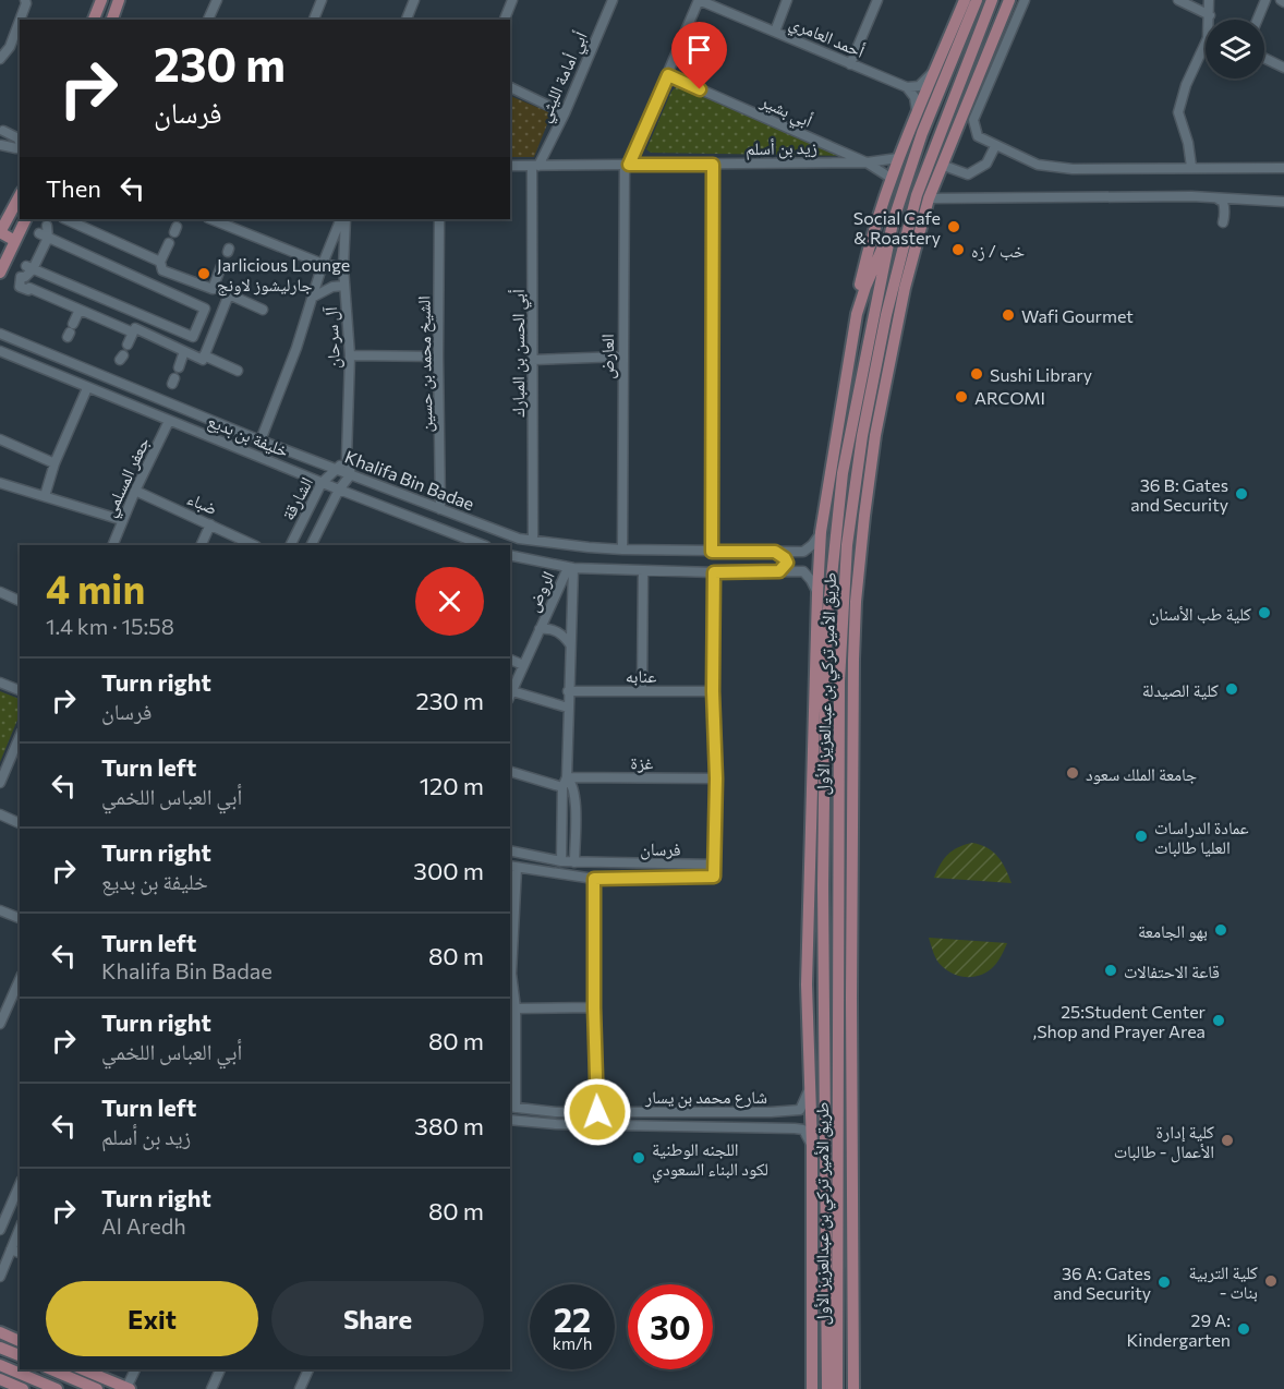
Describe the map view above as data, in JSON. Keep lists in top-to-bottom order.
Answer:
{
  "streets": {
    "main road": ["طريق الأمير تركي بن عبدالعزيز الأول"],
    "street": [
      "أحمد العامري",
      "أبي أمامة الليثي",
      "أبي بشير",
      "زيد بن أسلم",
      "آل سرحان",
      "أبي الحسن بن المبارك",
      "العارض",
      "الشيخ محمد بن حسين",
      "خليفة بن بديع",
      "جعفر المسلمي",
      "Khalifa Bin Badae",
      "الشارقة",
      "ضباء",
      "الروض",
      "عنابه",
      "غزة",
      "فرسان",
      "شارع محمد بن يسار"
    ]
  },
  "crossings": [
    ["أبي أمامة الليثي", "زيد بن أسلم"],
    ["أبي أمامة الليثي", "أبي الحسن بن المبارك"],
    ["أبي بشير", "زيد بن أسلم"],
    ["زيد بن أسلم", "أبي الحسن بن المبارك"],
    ["زيد بن أسلم", "العارض"],
    ["آل سرحان", "Khalifa Bin Badae"],
    ["آل سرحان", "الشارقة"],
    ["أبي الحسن بن المبارك", "Khalifa Bin Badae"],
    ["العارض", "Khalifa Bin Badae"],
    ["الشيخ محمد بن حسين", "Khalifa Bin Badae"],
    ["خليفة بن بديع", "جعفر المسلمي"],
    ["خليفة بن بديع", "الشارقة"],
    ["جعفر المسلمي", "ضباء"],
    ["Khalifa Bin Badae", "الشارقة"]
  ],
  "places": [
    "Social Cafe & Roastery",
    "خب / زه",
    "Jarlicious Lounge جارليشوز لاونج",
    "Wafi Gourmet",
    "Sushi Library",
    "ARCOMI",
    "36 B: Gates and Security",
    "كلية طب الأسنان",
    "كلية الصيدلة",
    "جامعة الملك سعود",
    "عمادة الدراسات العليا طالبات",
    "بهو الجامعة",
    "قاعة الاحتفالات",
    "25:Student Center ,Shop and Prayer Area",
    "كلية إدارة الأعمال - طالبات",
    "اللجنه الوطنية لكود البناء السعودي",
    "كلية التربية - بنات",
    "36 A: Gates and Security",
    "29 A: Kindergarten"
  ],
  "page": {
    "turn": ["230 m", "فرسان"],
    "then": "Then",
    "heading": ["4 min", "1.4 km · 15:58"],
    "list": [
      {
        "name": "Turn right",
        "note": "فرسان",
        "value": "230 m"
      },
      {
        "name": "Turn left",
        "note": "أبي العباس اللخمي",
        "value": "120 m"
      },
      {
        "name": "Turn right",
        "note": "خليفة بن بديع",
        "value": "300 m"
      },
      {
        "name": "Turn left",
        "note": "Khalifa Bin Badae",
        "value": "80 m"
      },
      {
        "name": "Turn right",
        "note": "أبي العباس اللخمي",
        "value": "80 m"
      },
      {
        "name": "Turn left",
        "note": "زيد بن أسلم",
        "value": "380 m"
      },
      {
        "name": "Turn right",
        "note": "Al Aredh",
        "value": "80 m"
      }
    ],
    "buttons": ["Exit", "Share"],
    "speed": "22 km/h",
    "limit": "30"
  }
}
